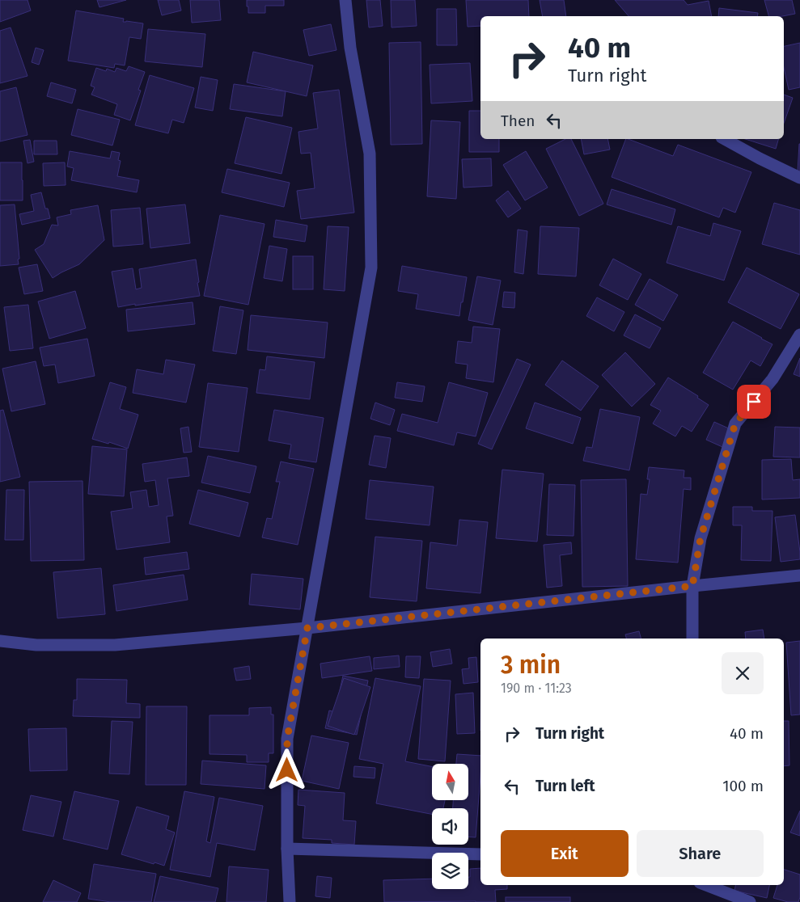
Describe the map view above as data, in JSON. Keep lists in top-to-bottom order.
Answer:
{
  "north": "top",
  "page": {
    "turn": ["40 m", "Turn right"],
    "then": "Then",
    "heading": ["3 min", "190 m · 11:23"],
    "list": [
      {
        "name": "Turn right",
        "value": "40 m"
      },
      {
        "name": "Turn left",
        "value": "100 m"
      }
    ],
    "buttons": ["Exit", "Share"]
  }
}
